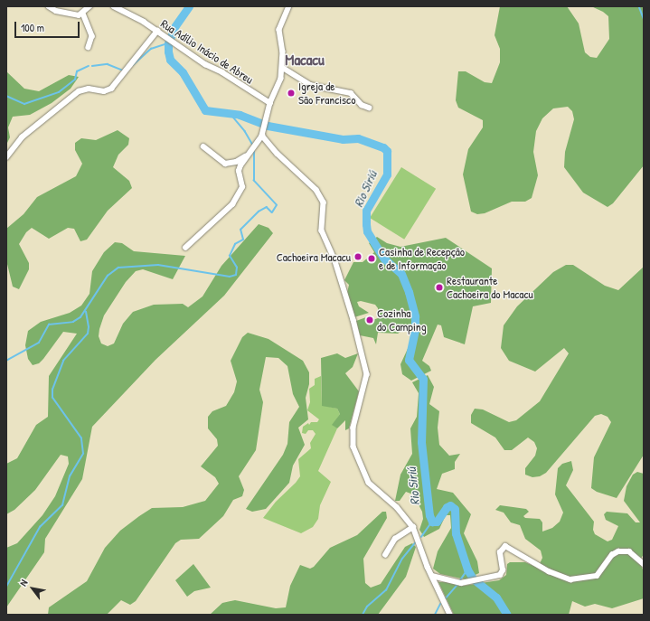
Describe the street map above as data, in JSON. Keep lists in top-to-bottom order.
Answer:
{
  "streets": {
    "street": ["Rua Adílio Inácio de Abreu"]
  },
  "districts": ["Macacu"],
  "water": ["Rio Siriú"],
  "places": [
    "Igreja de São Francisco",
    "Cachoeira Macacu",
    "Casinha de Recepção e de Informação",
    "Restaurante Cachoeira do Macacu",
    "Cozinha do Camping"
  ],
  "scale_bar": "100 m",
  "north": "top left"
}
